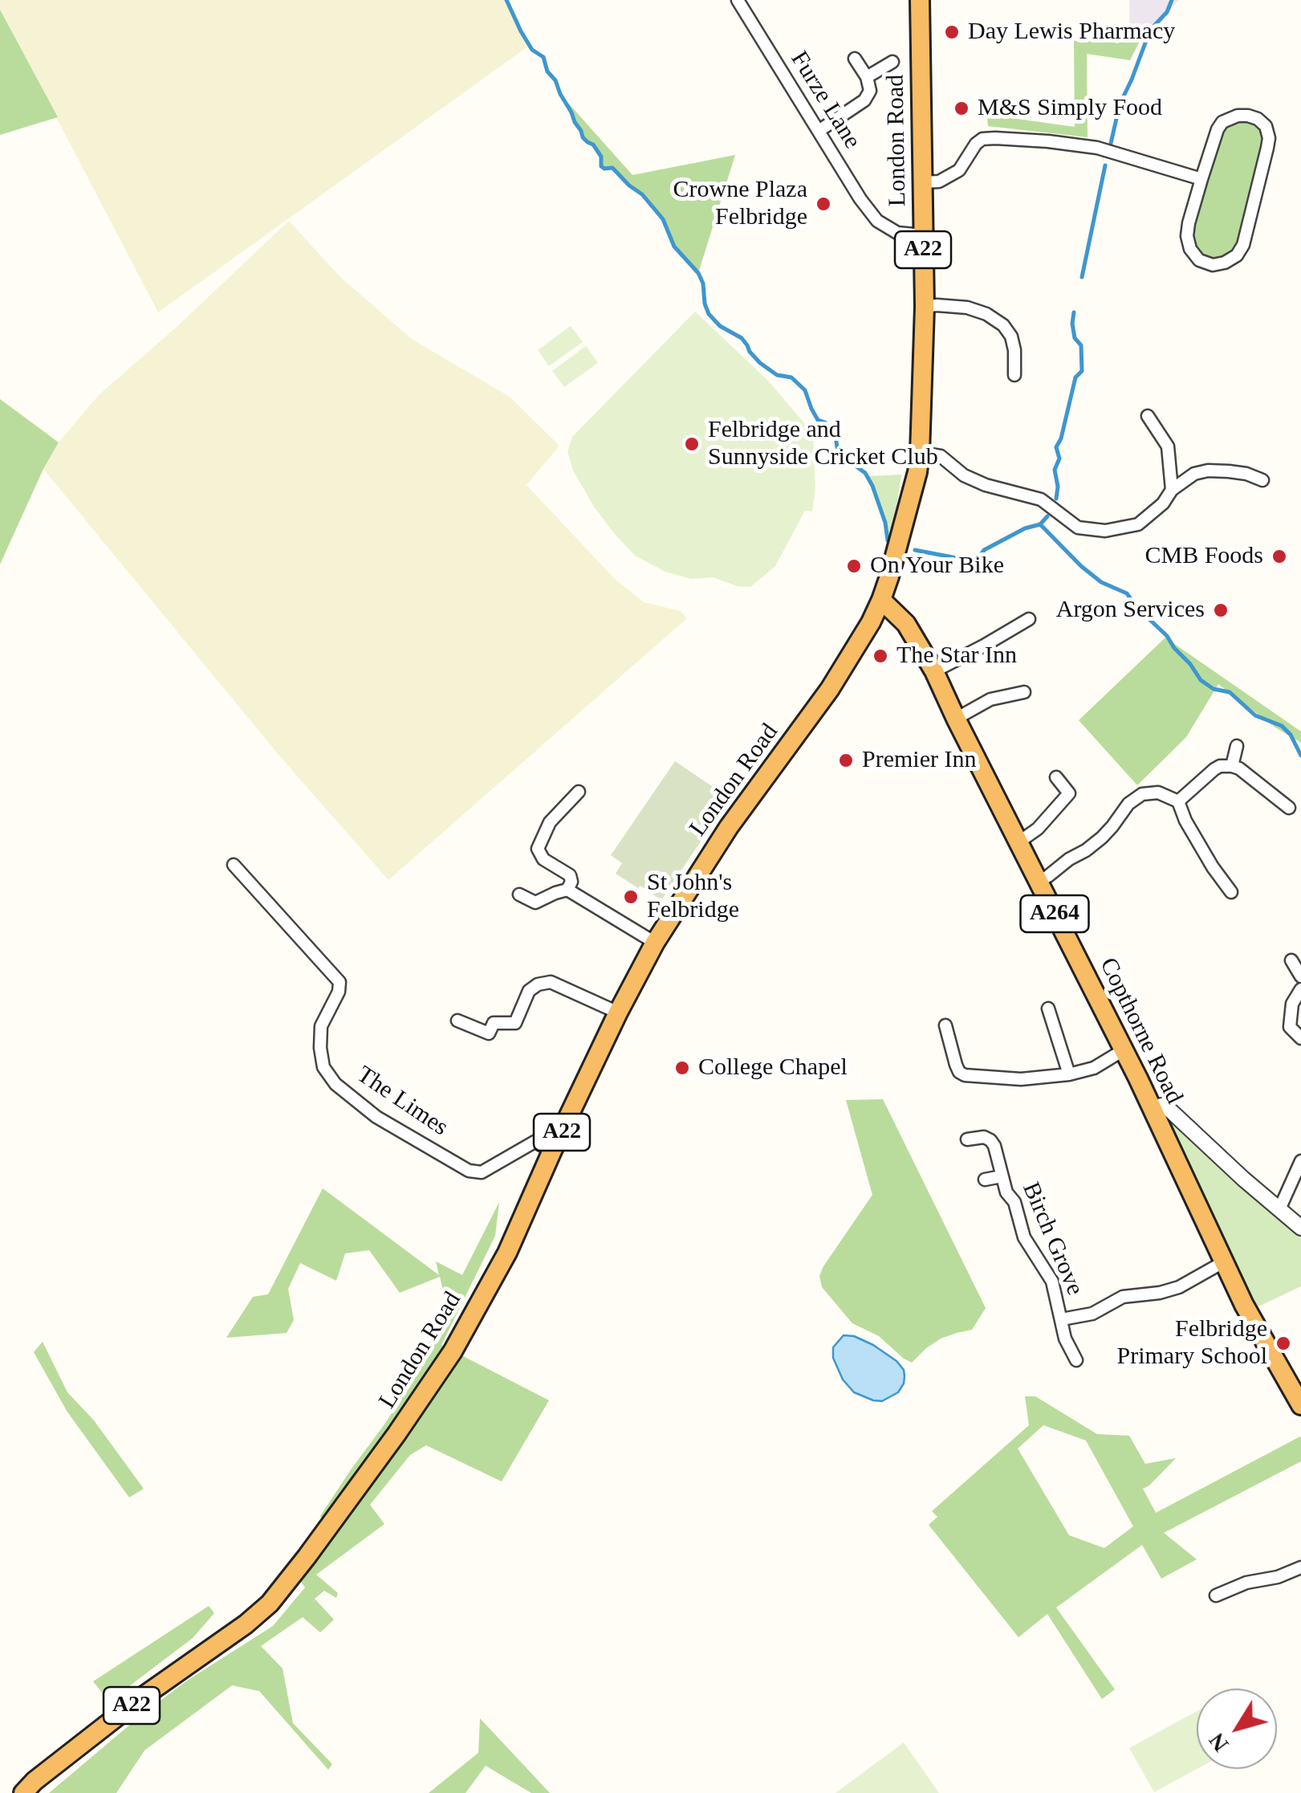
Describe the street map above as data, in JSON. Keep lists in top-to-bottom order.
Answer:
{
  "streets": {
    "highway": [
      "London Road",
      "A22",
      "A264",
      "Copthorne Road"
    ],
    "street": ["Furze Lane", "The Limes", "Birch Grove"]
  },
  "crossings": [
    ["Furze Lane", "London Road"],
    ["London Road", "Copthorne Road"],
    ["London Road", "The Limes"],
    ["Copthorne Road", "Birch Grove"]
  ],
  "places": [
    "Day Lewis Pharmacy",
    "M&S Simply Food",
    "Crowne Plaza Felbridge",
    "Felbridge and Sunnyside Cricket Club",
    "CMB Foods",
    "On Your Bike",
    "Argon Services",
    "The Star Inn",
    "Premier Inn",
    "St John's Felbridge",
    "College Chapel",
    "Felbridge Primary School"
  ],
  "north": "bottom left"
}
